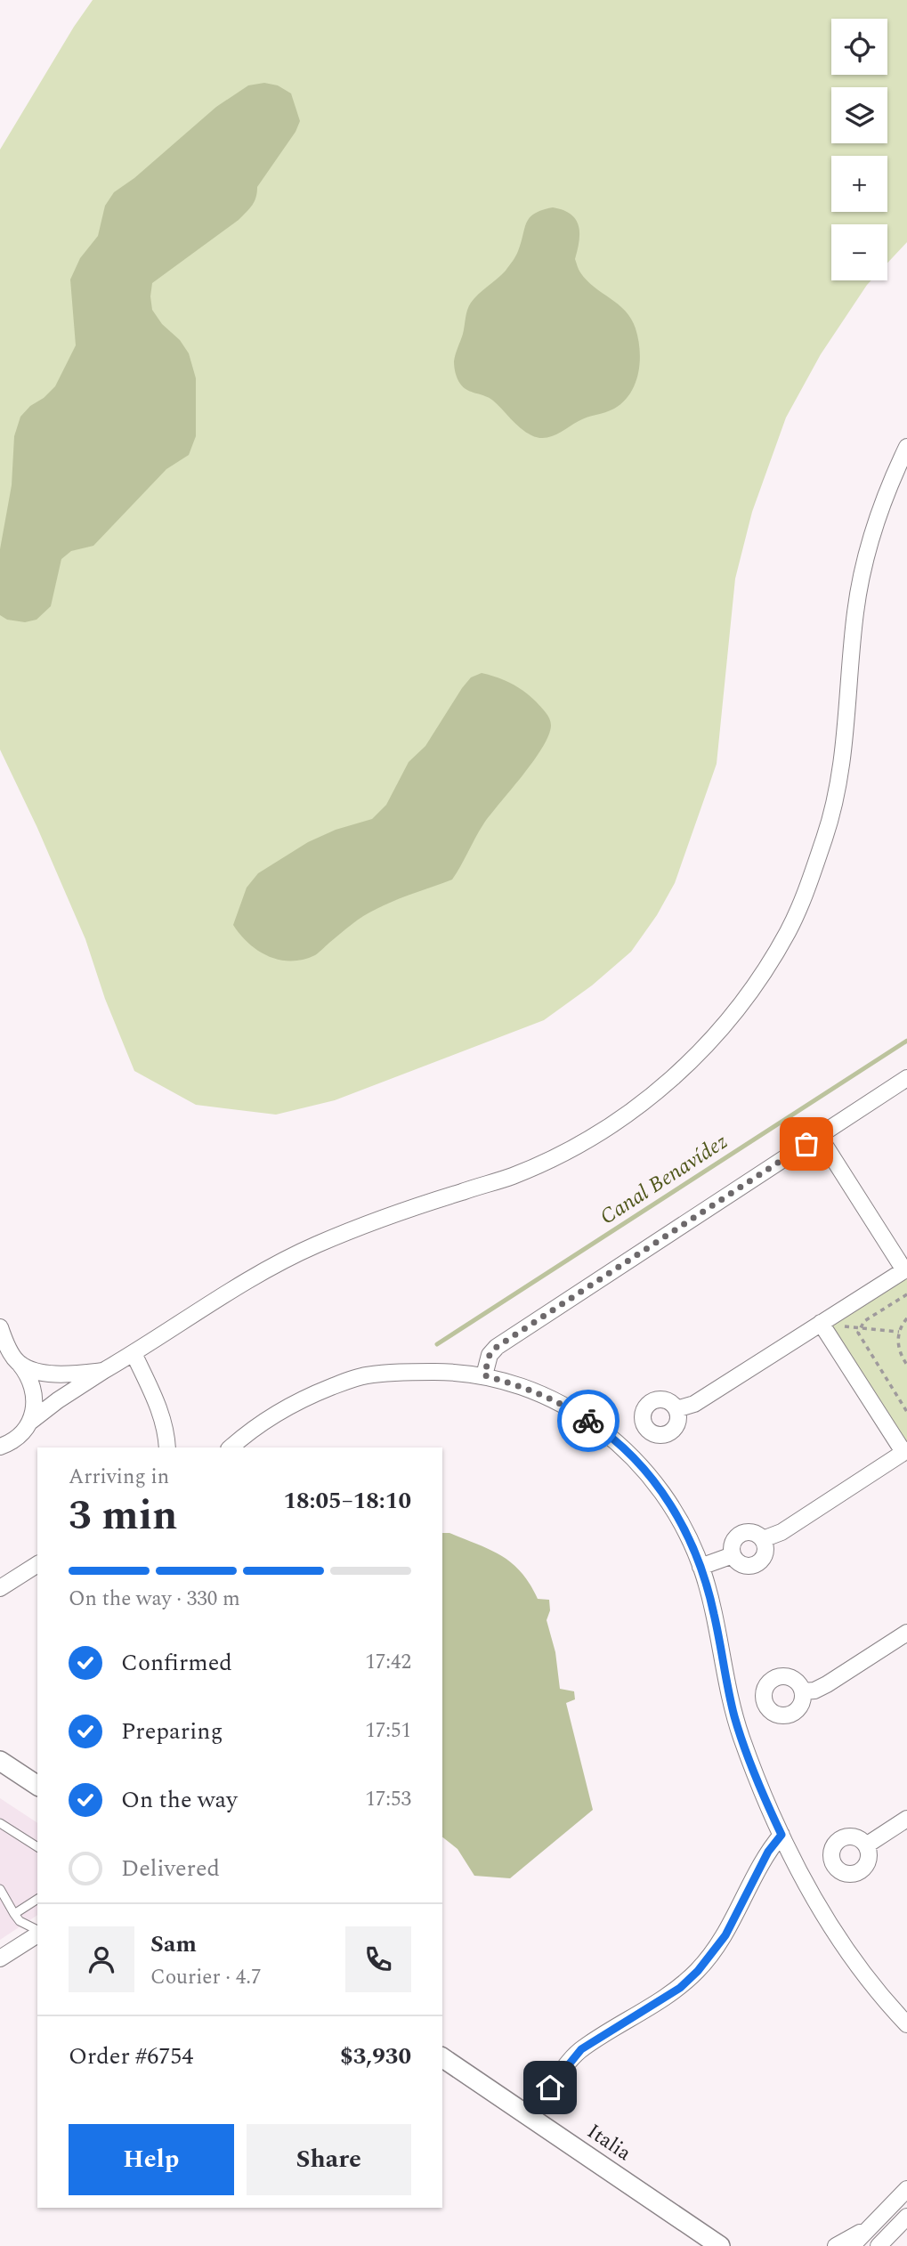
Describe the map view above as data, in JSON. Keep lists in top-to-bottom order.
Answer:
{
  "streets": {
    "street": ["Italia"]
  },
  "water": ["Canal Benavídez"],
  "page": {
    "map_buttons": ["+", "−"],
    "heading": ["3 min", "Arriving in", "18:05–18:10"],
    "panel": [
      "Sam",
      "Courier · 4.7",
      "Order #6754",
      "$3,930"
    ],
    "bar": "On the way · 330 m",
    "list": [
      ["Confirmed", "17:42"],
      ["Preparing", "17:51"],
      ["On the way", "17:53"],
      "Delivered"
    ],
    "buttons": ["Help", "Share"]
  }
}
